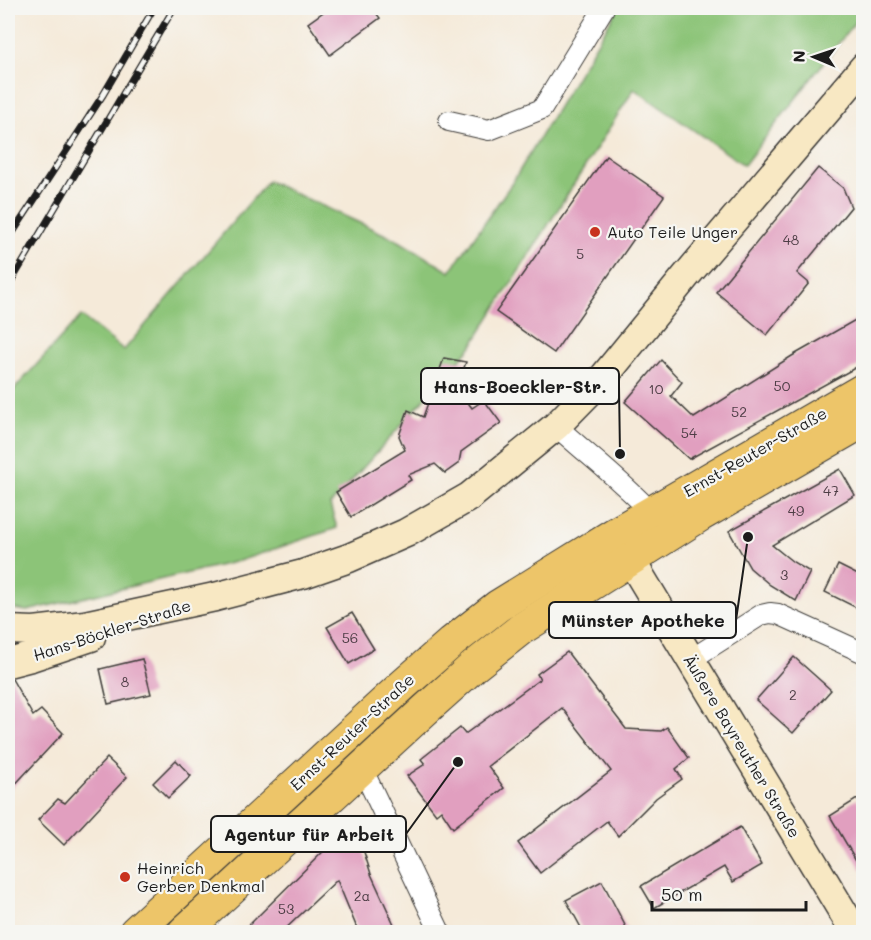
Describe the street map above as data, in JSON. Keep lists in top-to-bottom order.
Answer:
{
  "streets": {
    "main road": ["Ernst-Reuter-Straße", "Hans-Böckler-Straße", "Äußere Bayreuther Straße"]
  },
  "crossings": [
    ["Ernst-Reuter-Straße", "Äußere Bayreuther Straße"]
  ],
  "places": [
    "Auto Teile Unger",
    "Hans-Boeckler-Str.",
    "Münster Apotheke",
    "Agentur für Arbeit",
    "Heinrich Gerber Denkmal"
  ],
  "house_numbers": [
    "48",
    "5",
    "50",
    "10",
    "52",
    "54",
    "47",
    "49",
    "3",
    "56",
    "8",
    "2",
    "2a",
    "53"
  ],
  "scale_bar": "50 m",
  "north": "left"
}
